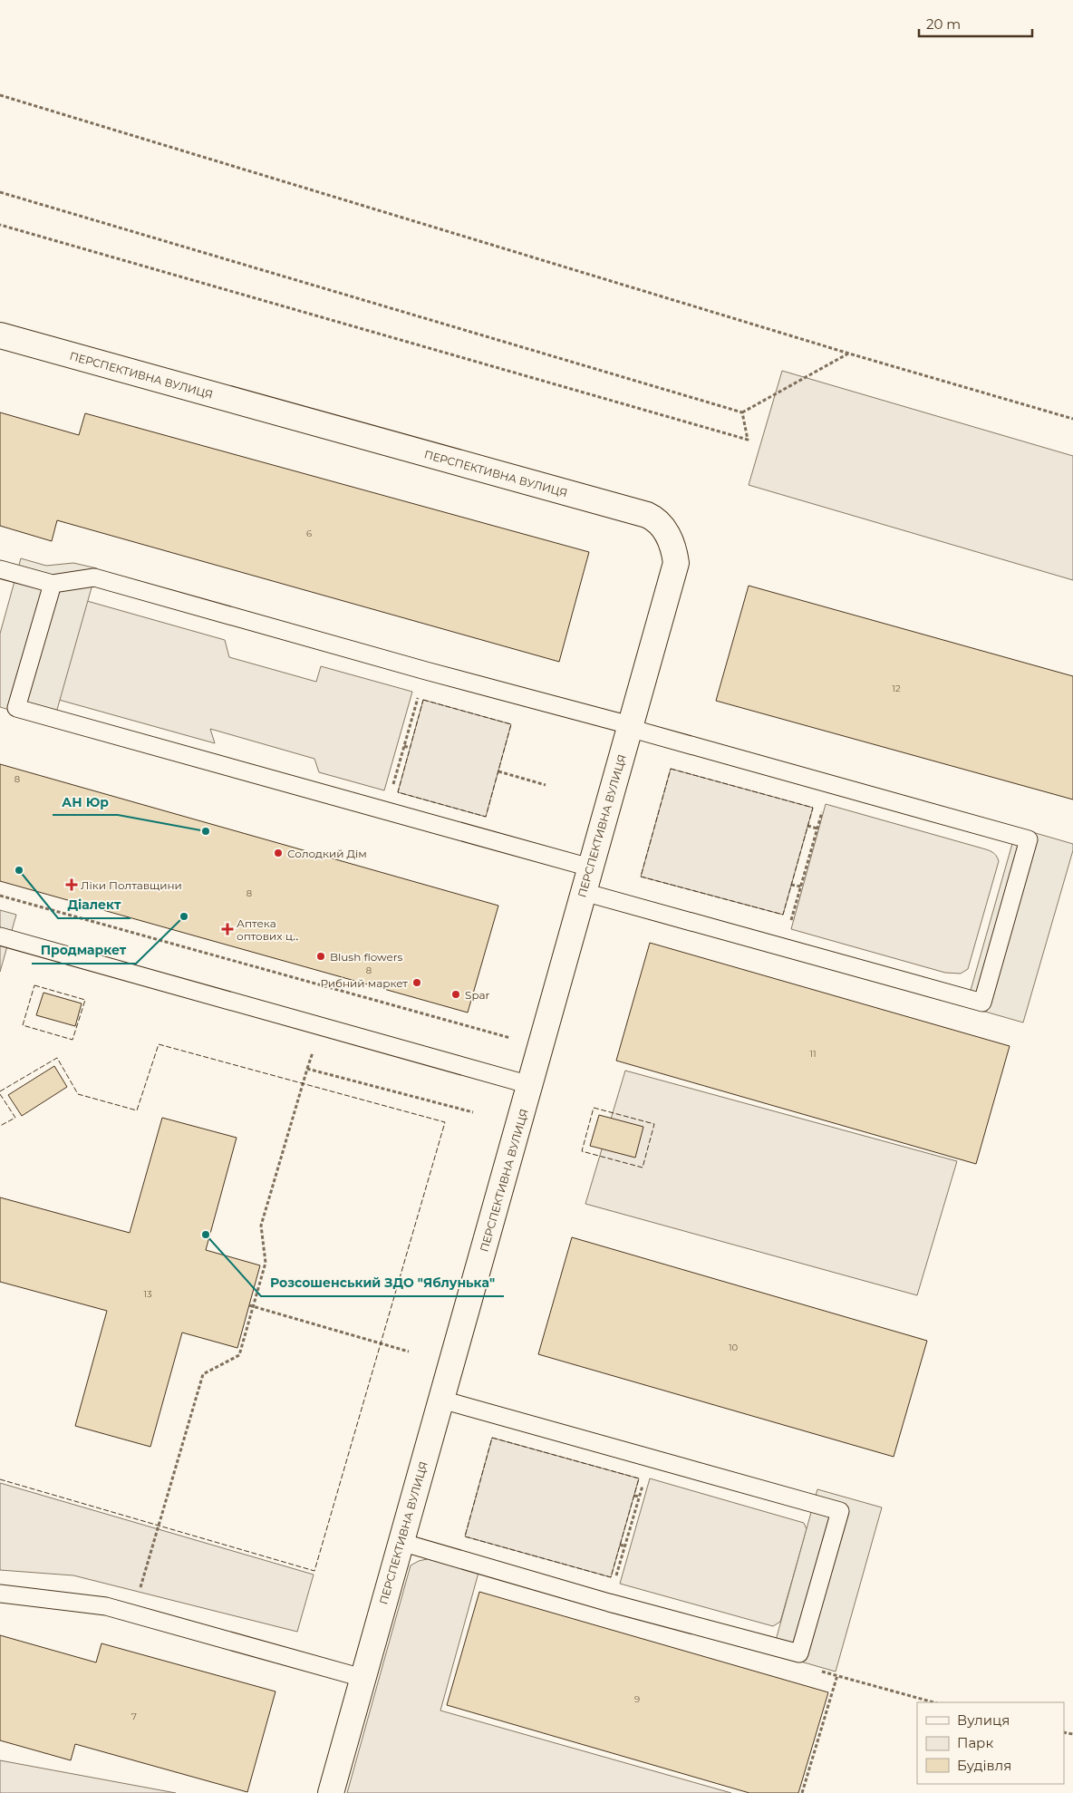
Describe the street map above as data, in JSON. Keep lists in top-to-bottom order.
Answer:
{
  "streets": {
    "street": ["ПЕРСПЕКТИВНА ВУЛИЦЯ"]
  },
  "places": {
    "other": [
      "АН Юр",
      "Солодкий Дім",
      "Діалект",
      "Продмаркет",
      "Blush flowers",
      "Рибний маркет",
      "Spar",
      "Розсошенський ЗДО \"Яблунька\""
    ],
    "health": ["Ліки Полтавщини", "Аптека оптових ц‥"]
  },
  "house_numbers": [
    "6",
    "12",
    "8",
    "8",
    "8",
    "11",
    "13",
    "10",
    "9",
    "7"
  ],
  "legend": ["Вулиця", "Парк", "Будівля"],
  "scale_bar": "20 m"
}
